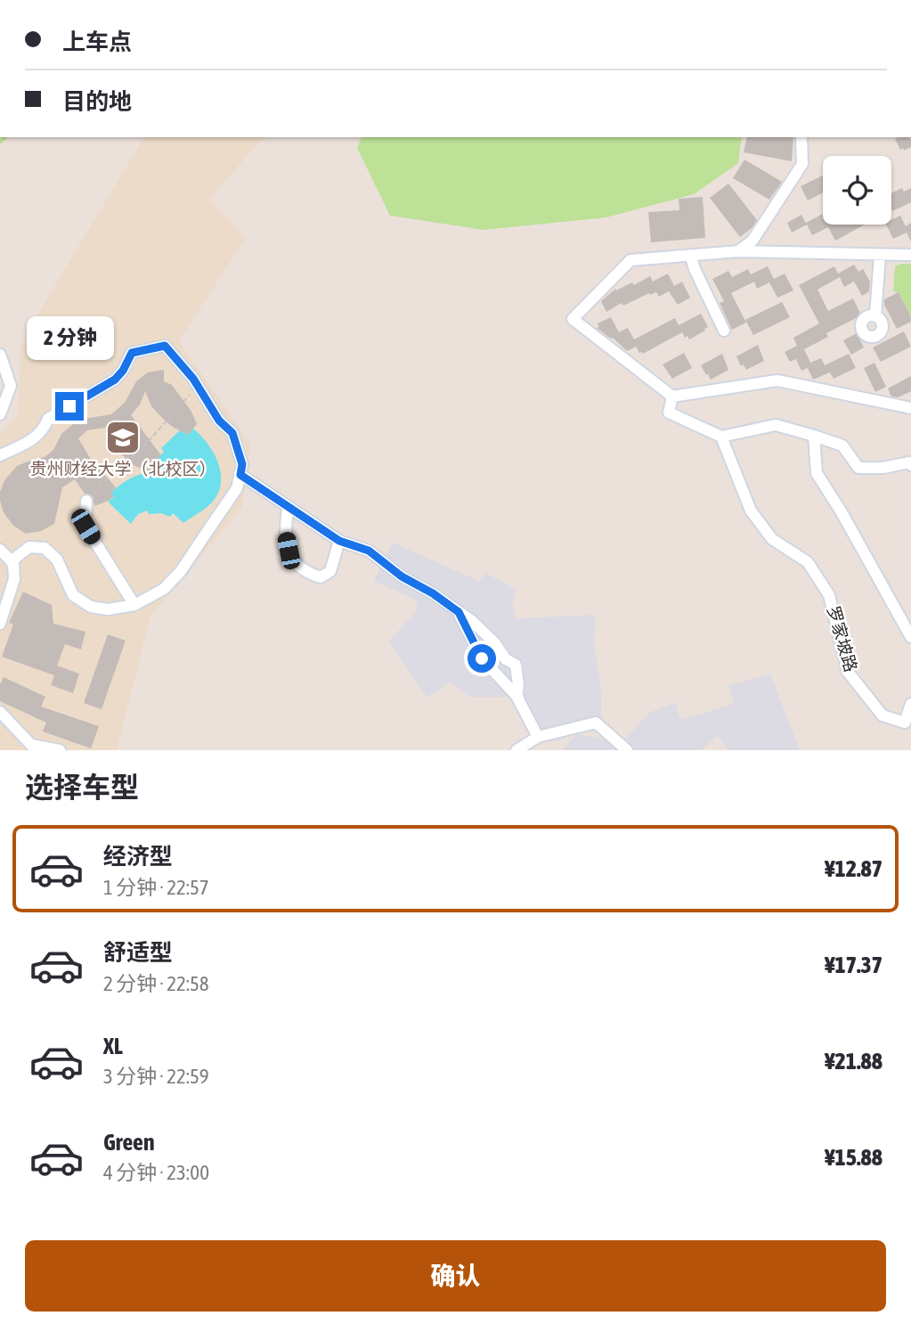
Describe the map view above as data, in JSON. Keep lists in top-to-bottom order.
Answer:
{
  "streets": {
    "street": ["罗家坡路"]
  },
  "places": {
    "school or university": ["贵州财经大学（北校区）"]
  },
  "page": {
    "banner": ["上车点", "目的地"],
    "bubble": "2 分钟",
    "heading": "选择车型",
    "list": [
      {
        "name": "经济型",
        "note": "1 分钟 · 22:57",
        "value": "¥12.87"
      },
      {
        "name": "舒适型",
        "note": "2 分钟 · 22:58",
        "value": "¥17.37"
      },
      {
        "name": "XL",
        "note": "3 分钟 · 22:59",
        "value": "¥21.88"
      },
      {
        "name": "Green",
        "note": "4 分钟 · 23:00",
        "value": "¥15.88"
      }
    ],
    "buttons": "确认"
  }
}
